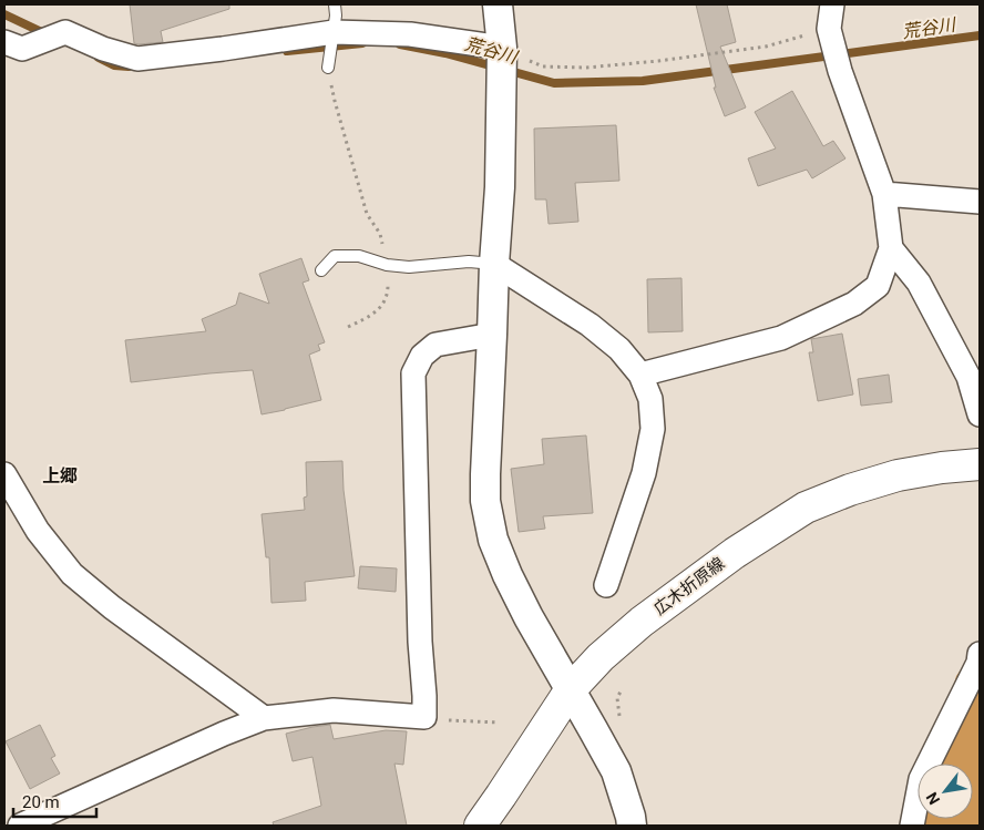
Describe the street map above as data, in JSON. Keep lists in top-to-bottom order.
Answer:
{
  "streets": {
    "main road": ["広木折原線"]
  },
  "districts": ["上郷"],
  "water": ["荒谷川"],
  "scale_bar": "20 m",
  "north": "bottom left"
}
